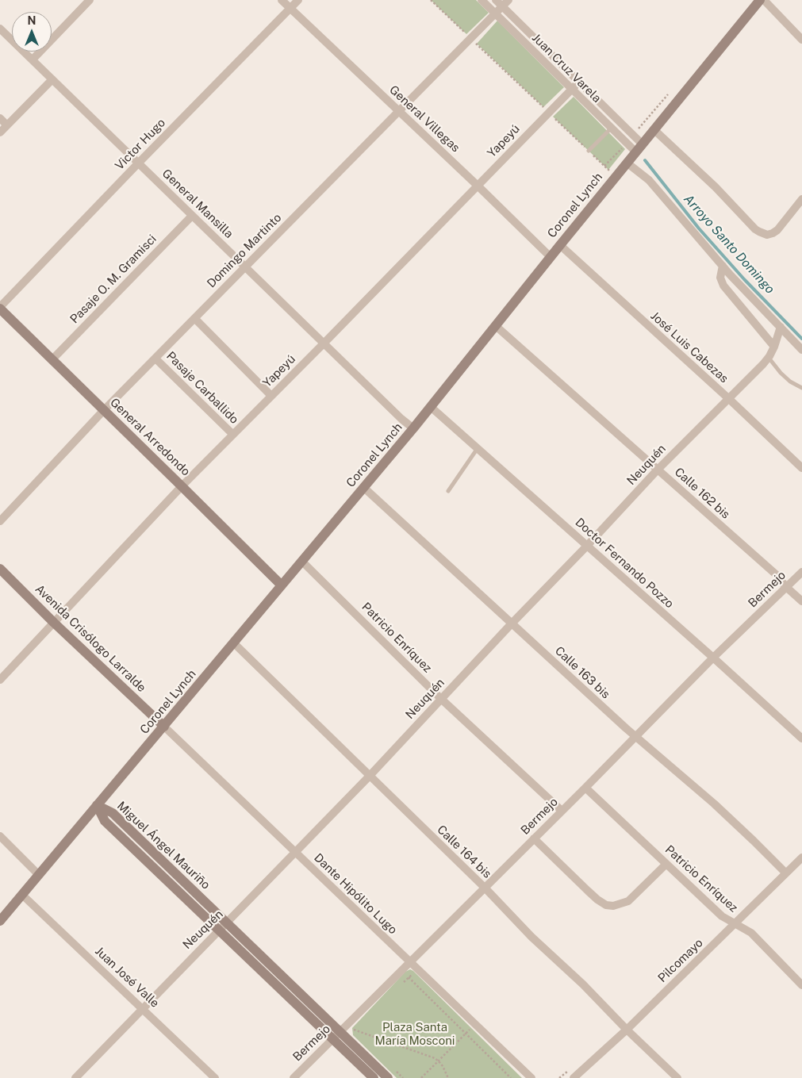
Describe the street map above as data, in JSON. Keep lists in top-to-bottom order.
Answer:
{
  "streets": {
    "street": [
      "Juan Cruz Varela",
      "General Villegas",
      "Yapeyú",
      "Victor Hugo",
      "General Mansilla",
      "Coronel Lynch",
      "Domingo Martinto",
      "Pasaje O. M. Gramisci",
      "José Luis Cabezas",
      "Pasaje Carballido",
      "General Arredondo",
      "Neuquén",
      "Calle 162 bis",
      "Doctor Fernando Pozzo",
      "Bermejo",
      "Patricio Enríquez",
      "Avenida Crisólogo Larralde",
      "Calle 163 bis",
      "Miguel Ángel Mauriño",
      "Calle 164 bis",
      "Dante Hipólito Lugo",
      "Pilcomayo",
      "Juan José Valle"
    ]
  },
  "crossings": [
    ["Juan Cruz Varela", "Yapeyú"],
    ["Juan Cruz Varela", "Coronel Lynch"],
    ["Juan Cruz Varela", "Domingo Martinto"],
    ["General Villegas", "Yapeyú"],
    ["General Villegas", "Victor Hugo"],
    ["General Villegas", "Coronel Lynch"],
    ["General Villegas", "Domingo Martinto"],
    ["Yapeyú", "General Mansilla"],
    ["Yapeyú", "Pasaje Carballido"],
    ["Yapeyú", "General Arredondo"],
    ["Yapeyú", "Avenida Crisólogo Larralde"],
    ["Victor Hugo", "General Mansilla"],
    ["Victor Hugo", "General Arredondo"],
    ["General Mansilla", "Coronel Lynch"],
    ["General Mansilla", "Domingo Martinto"],
    ["General Mansilla", "Pasaje O. M. Gramisci"],
    ["Coronel Lynch", "José Luis Cabezas"],
    ["Coronel Lynch", "General Arredondo"],
    ["Coronel Lynch", "Calle 162 bis"],
    ["Coronel Lynch", "Doctor Fernando Pozzo"],
    ["Coronel Lynch", "Patricio Enríquez"],
    ["Coronel Lynch", "Avenida Crisólogo Larralde"],
    ["Coronel Lynch", "Calle 163 bis"],
    ["Coronel Lynch", "Miguel Ángel Mauriño"],
    ["Coronel Lynch", "Calle 164 bis"],
    ["Coronel Lynch", "Dante Hipólito Lugo"],
    ["Coronel Lynch", "Juan José Valle"],
    ["Domingo Martinto", "Pasaje Carballido"],
    ["Domingo Martinto", "General Arredondo"],
    ["Pasaje O. M. Gramisci", "General Arredondo"],
    ["José Luis Cabezas", "Neuquén"],
    ["Neuquén", "Calle 162 bis"],
    ["Neuquén", "Doctor Fernando Pozzo"],
    ["Neuquén", "Patricio Enríquez"],
    ["Neuquén", "Calle 163 bis"],
    ["Neuquén", "Miguel Ángel Mauriño"],
    ["Neuquén", "Calle 164 bis"],
    ["Neuquén", "Dante Hipólito Lugo"],
    ["Neuquén", "Juan José Valle"],
    ["Calle 162 bis", "Bermejo"],
    ["Doctor Fernando Pozzo", "Bermejo"],
    ["Bermejo", "Patricio Enríquez"],
    ["Bermejo", "Calle 163 bis"],
    ["Bermejo", "Miguel Ángel Mauriño"],
    ["Bermejo", "Calle 164 bis"],
    ["Bermejo", "Dante Hipólito Lugo"],
    ["Patricio Enríquez", "Pilcomayo"],
    ["Avenida Crisólogo Larralde", "Dante Hipólito Lugo"],
    ["Calle 163 bis", "Pilcomayo"],
    ["Calle 164 bis", "Pilcomayo"]
  ],
  "water": ["Arroyo Santo Domingo"],
  "parks": ["Plaza Santa María Mosconi"],
  "north": "top"
}
